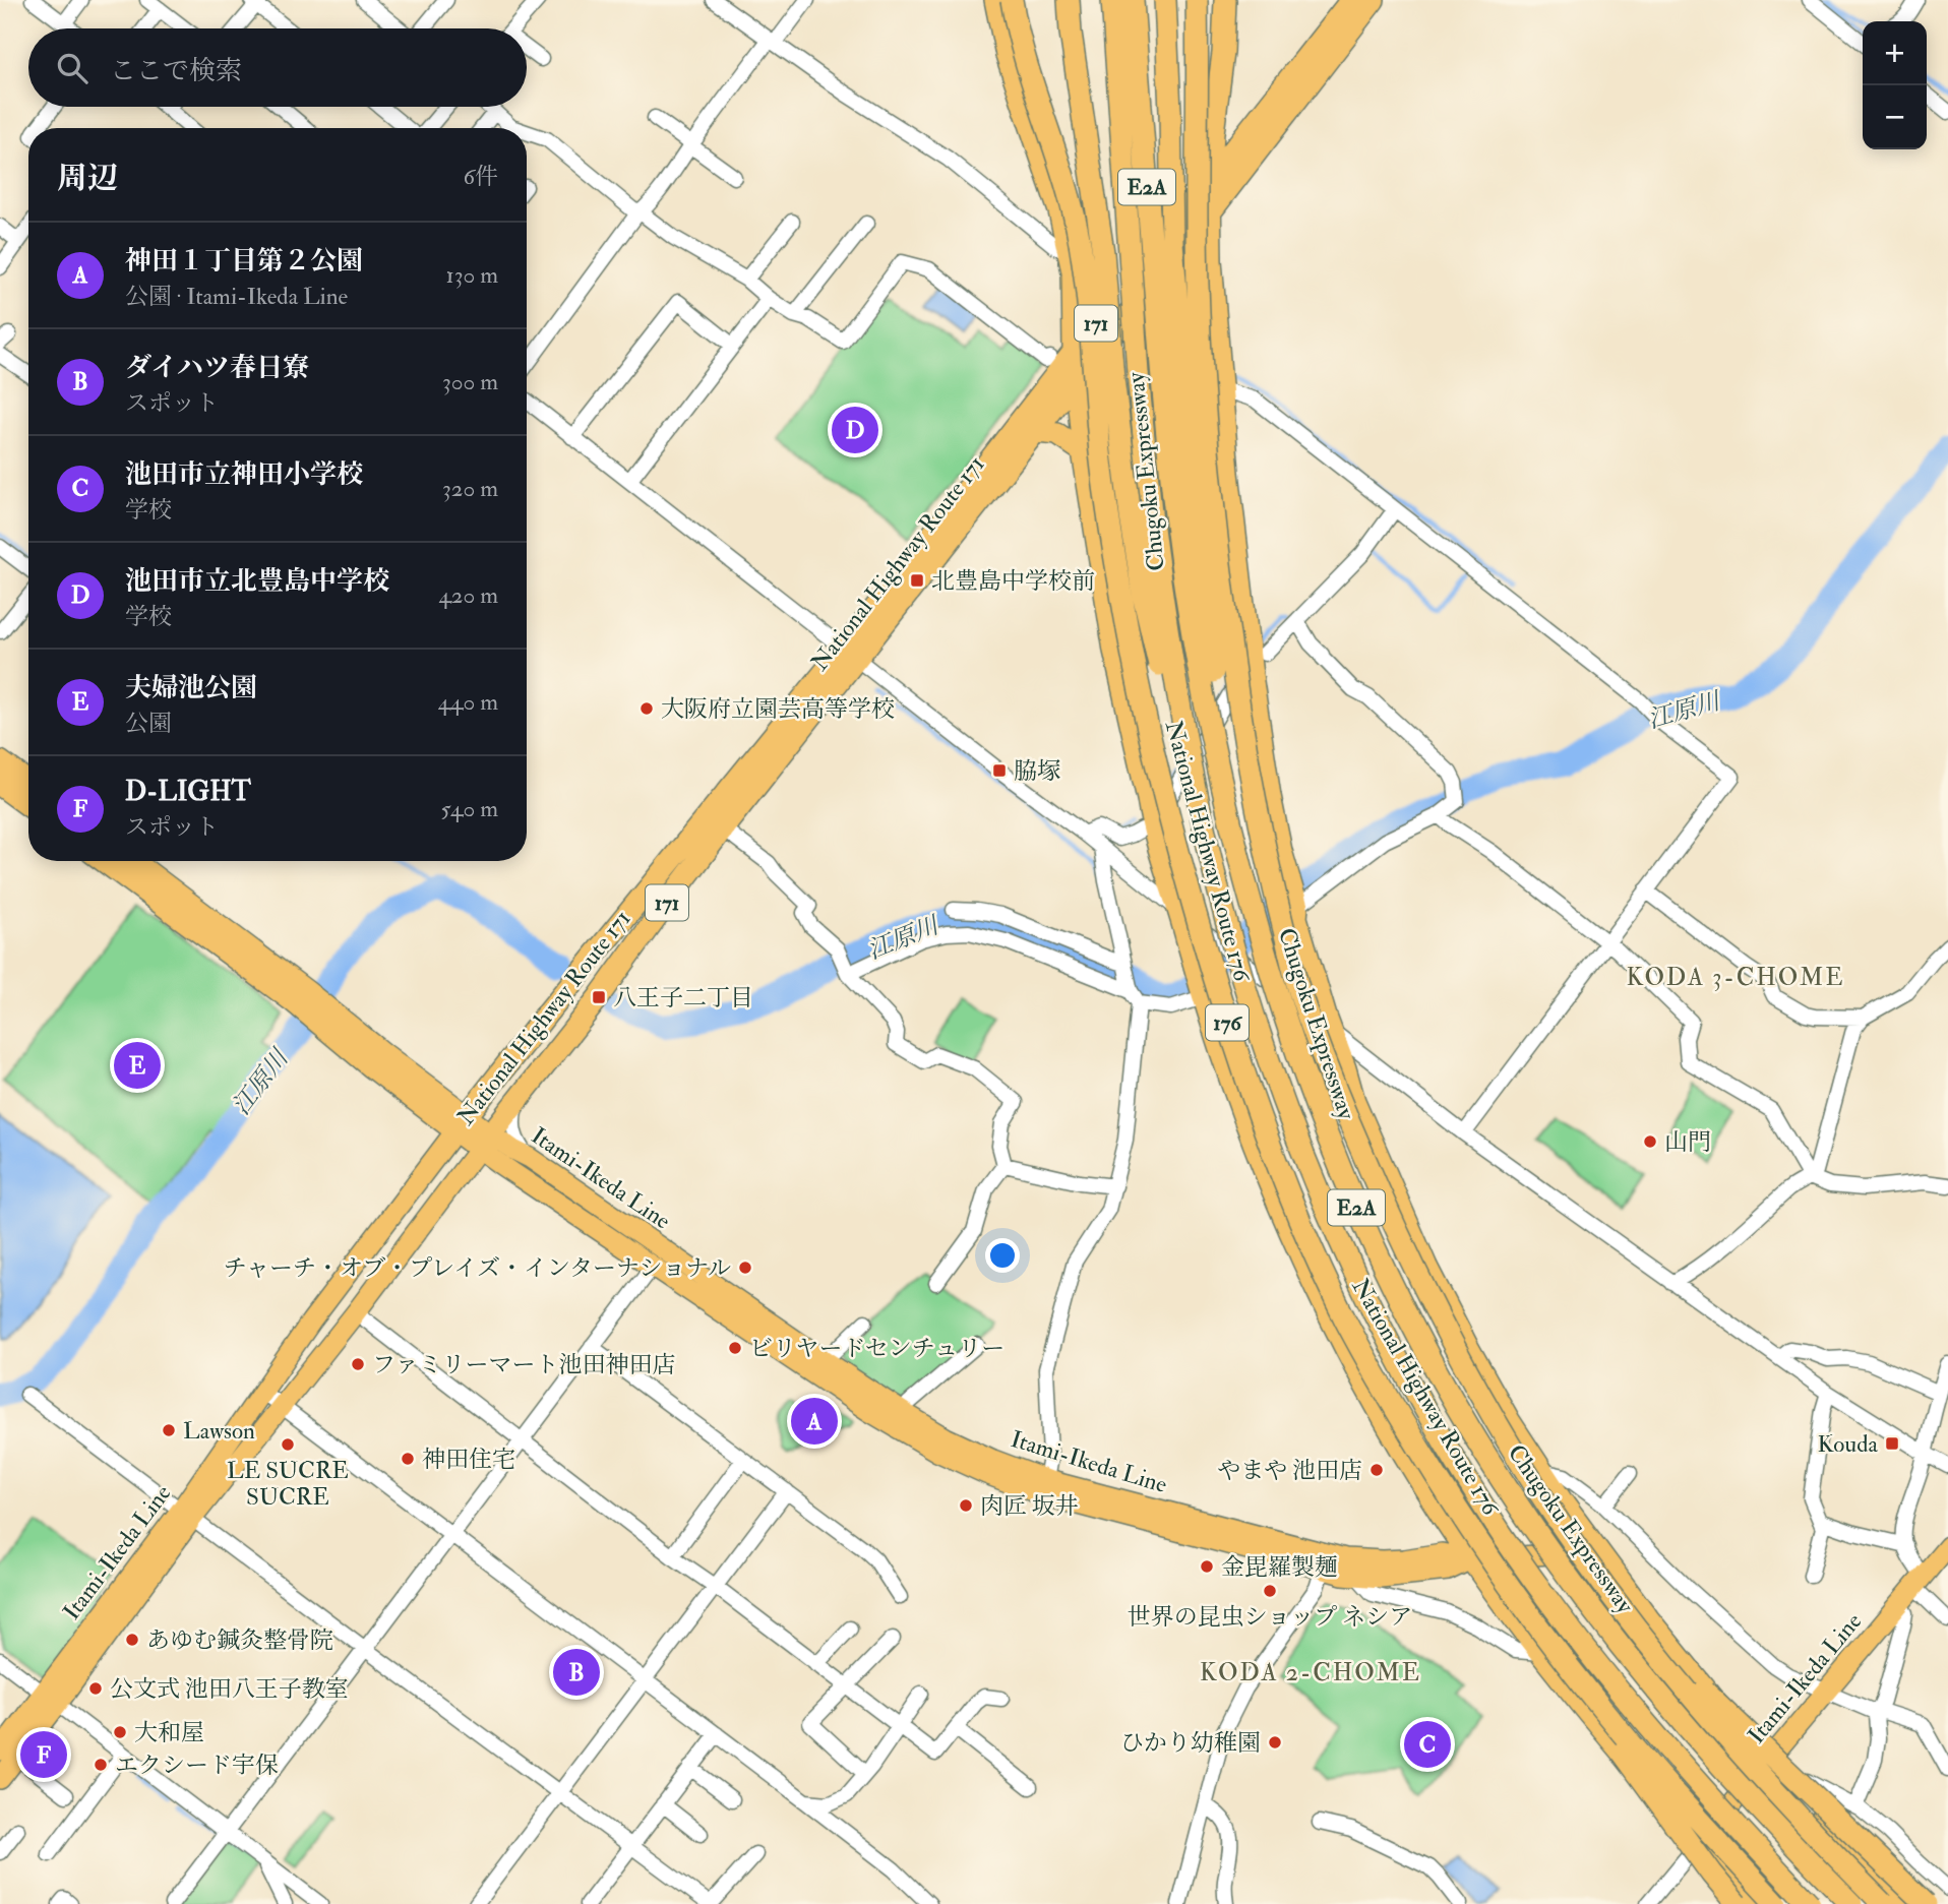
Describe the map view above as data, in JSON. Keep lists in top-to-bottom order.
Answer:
{
  "streets": {
    "highway": [
      "E2A",
      "171",
      "Chugoku Expressway",
      "National Highway Route 171",
      "National Highway Route 176",
      "176"
    ],
    "main road": ["Itami-Ikeda Line"]
  },
  "crossings": [
    ["National Highway Route 171", "Itami-Ikeda Line"],
    ["National Highway Route 176", "Itami-Ikeda Line"]
  ],
  "districts": ["KODA 3-CHOME", "KODA 2-CHOME"],
  "water": ["江原川"],
  "places": {
    "transit": [
      "北豊島中学校前",
      "脇塚",
      "八王子二丁目",
      "Kouda"
    ],
    "other": [
      "大阪府立園芸高等学校",
      "山門",
      "チャーチ・オブ・プレイズ・インターナショナル",
      "ビリヤードセンチュリー",
      "ファミリーマート池田神田店",
      "Lawson",
      "LE SUCRE SUCRE",
      "神田住宅",
      "やまや 池田店",
      "肉匠 坂井",
      "金毘羅製麺",
      "世界の昆虫ショップ ネシア",
      "あゆむ鍼灸整骨院",
      "公文式 池田八王子教室",
      "大和屋",
      "ひかり幼稚園",
      "エクシード宇保"
    ]
  },
  "page": {
    "map_buttons": ["+", "−"],
    "search": "ここで検索",
    "heading": ["周辺", "6件"],
    "list": [
      {
        "mark": "A",
        "name": "神田１丁目第２公園",
        "note": "公園 · Itami-Ikeda Line",
        "value": "130 m"
      },
      {
        "mark": "B",
        "name": "ダイハツ春日寮",
        "note": "スポット",
        "value": "300 m"
      },
      {
        "mark": "C",
        "name": "池田市立神田小学校",
        "note": "学校",
        "value": "320 m"
      },
      {
        "mark": "D",
        "name": "池田市立北豊島中学校",
        "note": "学校",
        "value": "420 m"
      },
      {
        "mark": "E",
        "name": "夫婦池公園",
        "note": "公園",
        "value": "440 m"
      },
      {
        "mark": "F",
        "name": "D-LIGHT",
        "note": "スポット",
        "value": "540 m"
      }
    ],
    "pins": [
      "D",
      "E",
      "A",
      "B",
      "C",
      "F"
    ]
  }
}
